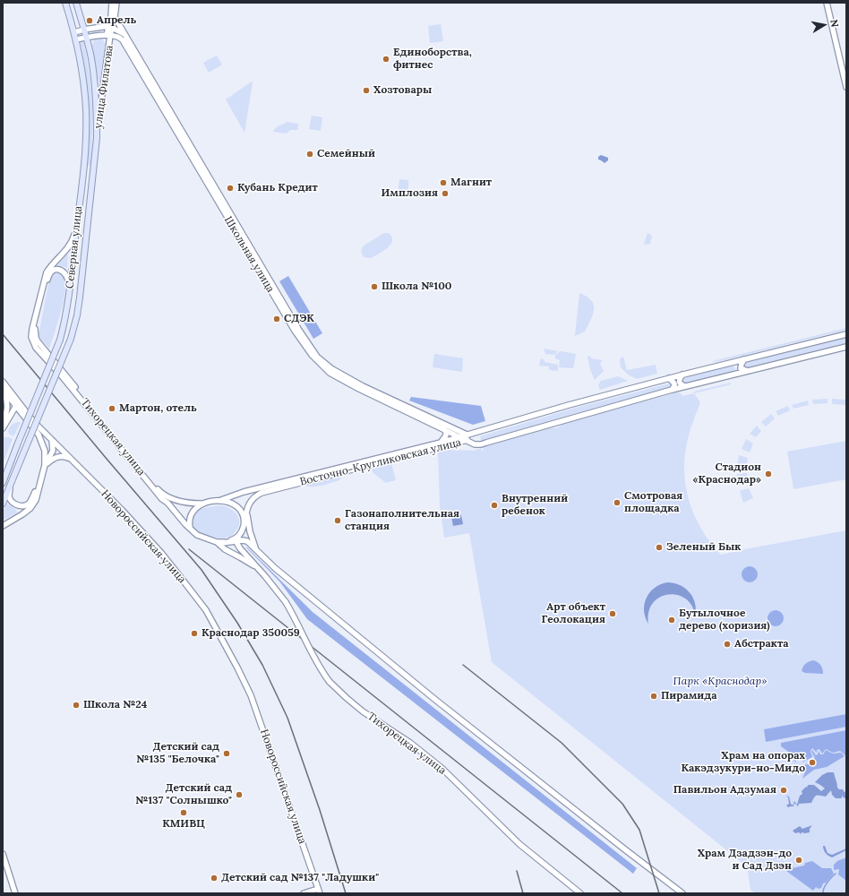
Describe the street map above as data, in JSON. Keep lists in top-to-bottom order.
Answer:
{
  "streets": {
    "main road": [
      "улица Филатова",
      "Северная улица",
      "Школьная улица",
      "Тихорецкая улица",
      "Восточно-Кругликовская улица",
      "Новороссийская улица"
    ]
  },
  "crossings": [
    ["улица Филатова", "Северная улица"],
    ["улица Филатова", "Школьная улица"],
    ["Северная улица", "Тихорецкая улица"],
    ["Школьная улица", "Восточно-Кругликовская улица"],
    ["Тихорецкая улица", "Восточно-Кругликовская улица"]
  ],
  "parks": ["Парк «Краснодар»"],
  "places": [
    "Апрель",
    "Единоборства, фитнес",
    "Хозтовары",
    "Семейный",
    "Магнит",
    "Кубань Кредит",
    "Имплозия",
    "Школа №100",
    "СДЭК",
    "Мартон, отель",
    "Стадион «Краснодар»",
    "Смотровая площадка",
    "Внутренний ребенок",
    "Газонаполнительная станция",
    "Зеленый Бык",
    "Арт объект Геолокация",
    "Бутылочное дерево (хоризия)",
    "Краснодар 350059",
    "Абстракта",
    "Пирамида",
    "Школа №24",
    "Детский сад №135 \"Белочка\"",
    "Храм на опорах Какэдзукури-но-Мидо",
    "Павильон Адзумая",
    "Детский сад №137 \"Солнышко\"",
    "КМИВЦ",
    "Храм Дзадзэн-до и Сад Дзэн",
    "Детский сад №137 \"Ладушки\""
  ],
  "north": "right"
}
